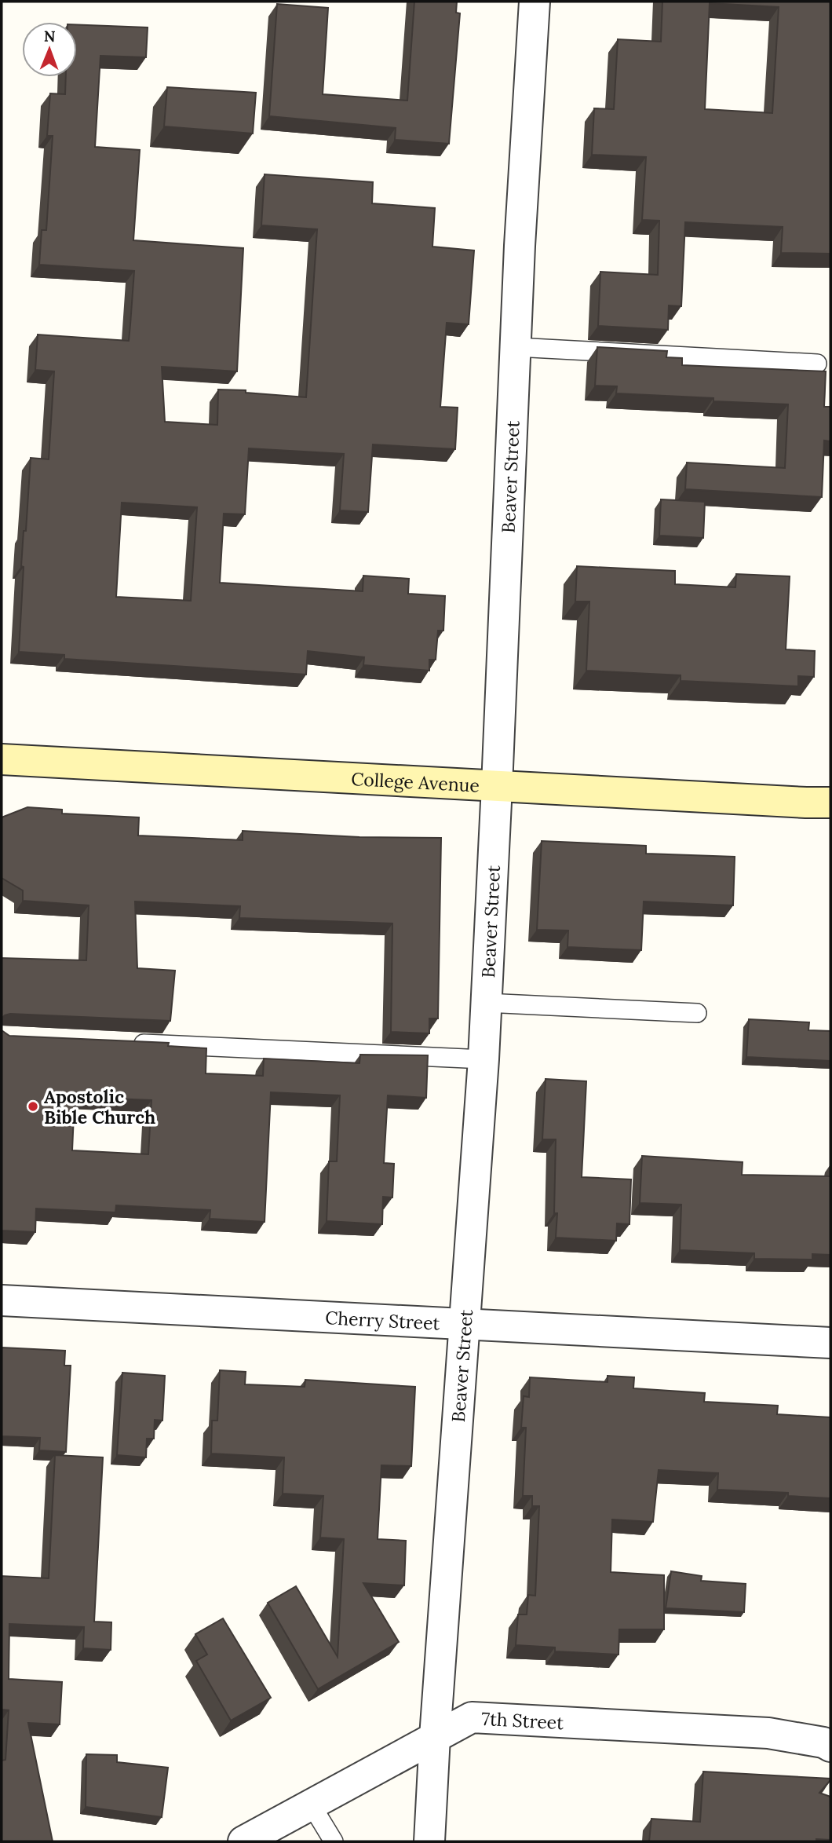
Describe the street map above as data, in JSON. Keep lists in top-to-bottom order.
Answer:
{
  "streets": {
    "main road": ["College Avenue"],
    "street": ["Beaver Street", "Cherry Street", "7th Street"]
  },
  "crossings": [
    ["Beaver Street", "College Avenue"],
    ["Beaver Street", "Cherry Street"],
    ["Beaver Street", "7th Street"]
  ],
  "places": ["Apostolic Bible Church"],
  "north": "top"
}
